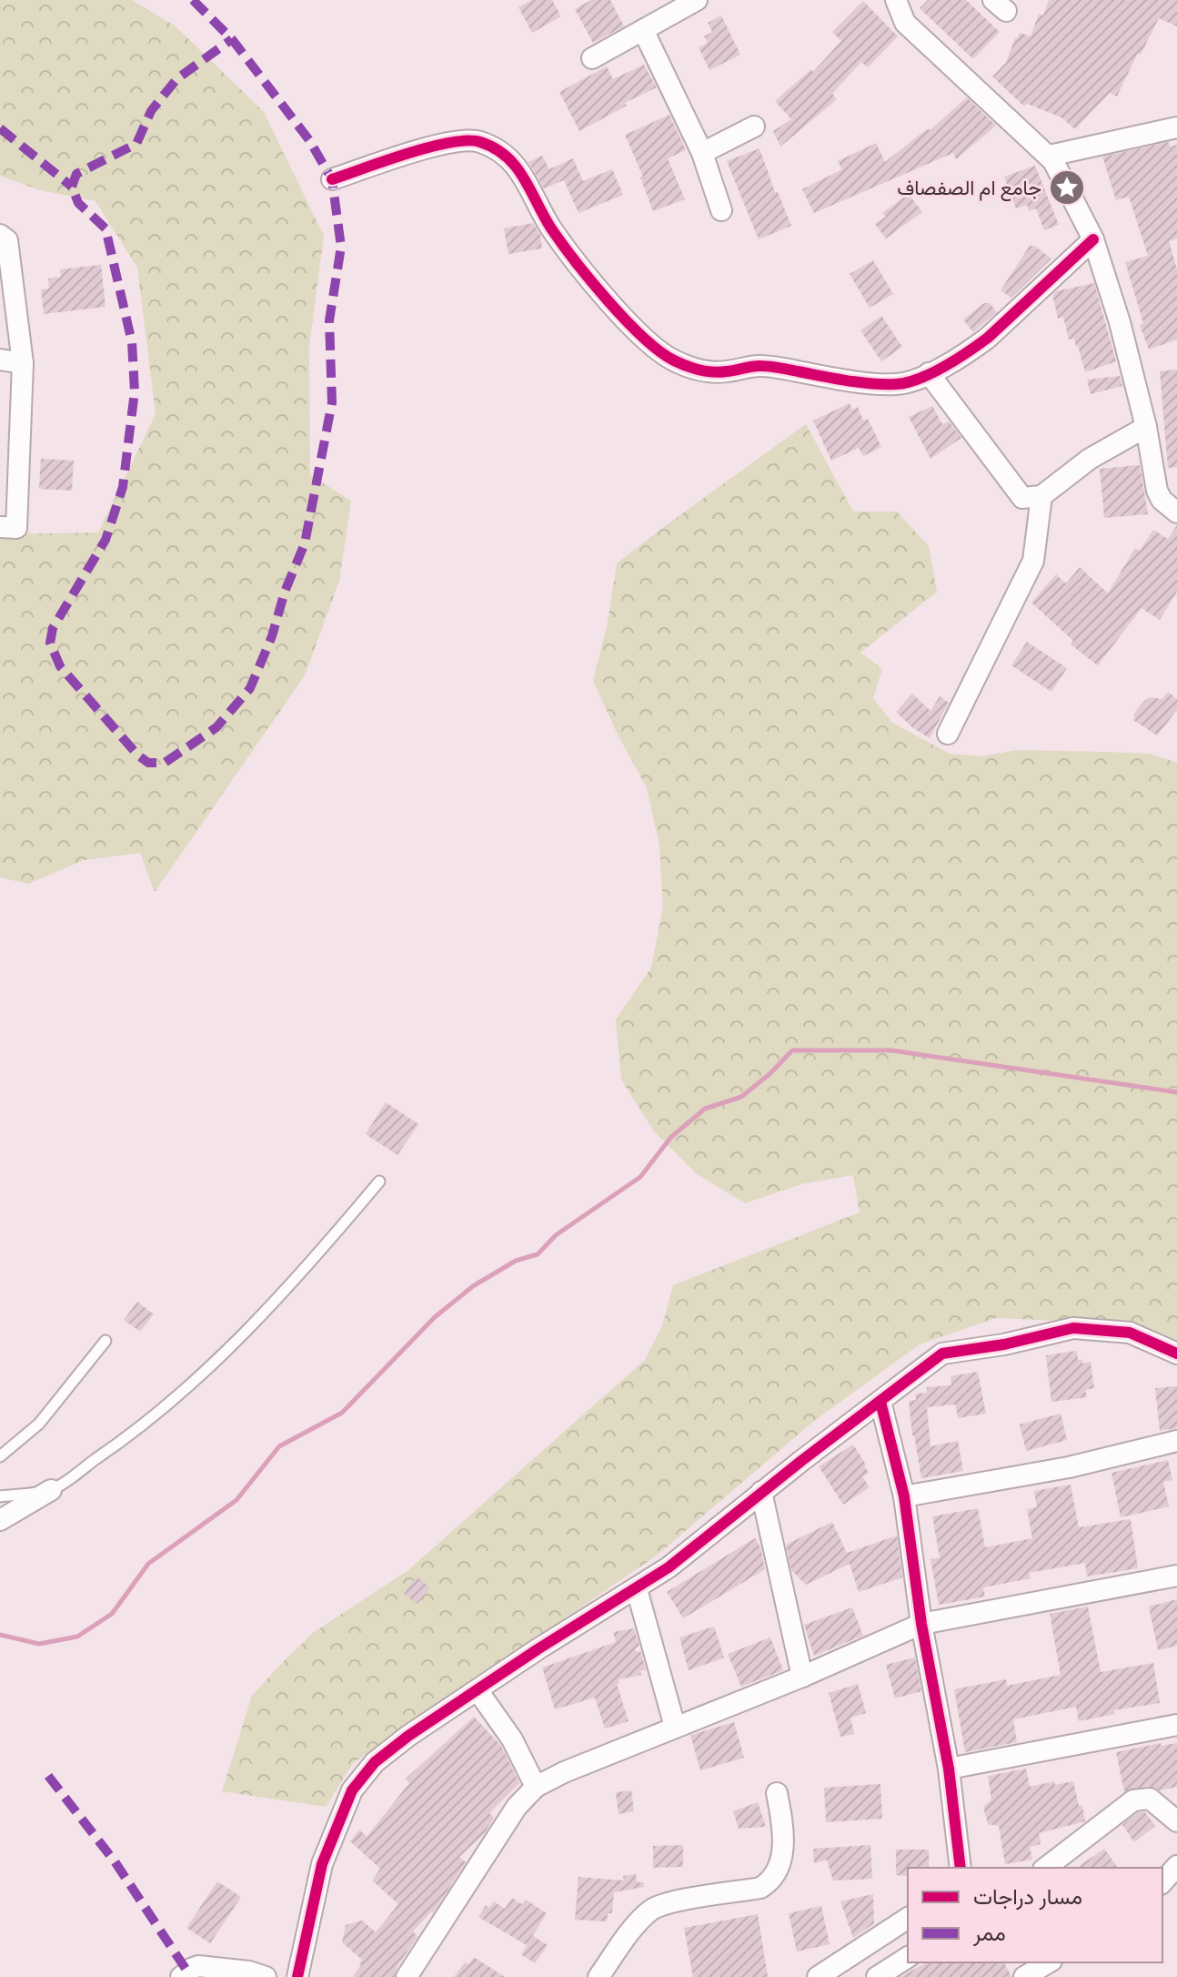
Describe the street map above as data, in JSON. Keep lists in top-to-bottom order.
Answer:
{
  "places": {
    "place": ["جامع ام الصفصاف"]
  },
  "legend": ["مسار دراجات", "ممر"]
}
